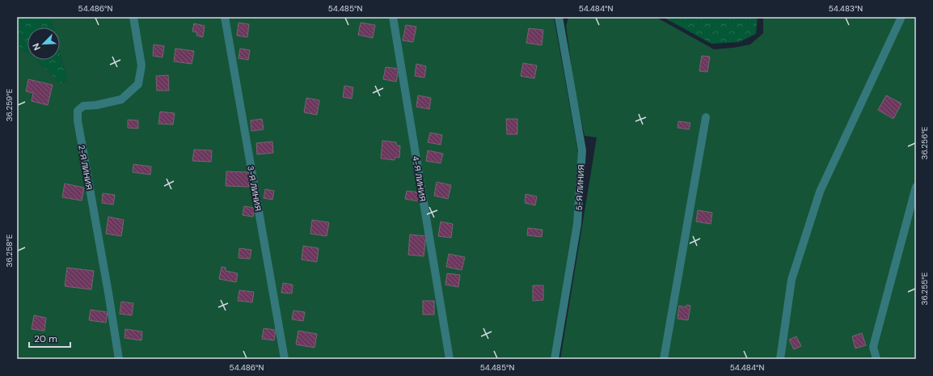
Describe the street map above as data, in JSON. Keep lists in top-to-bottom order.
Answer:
{
  "streets": {
    "street": [
      "2-Я ЛИНИЯ",
      "4-Я ЛИНИЯ",
      "5-Я ЛИНИЯ",
      "3-Я ЛИНИЯ"
    ]
  },
  "scale_bar": "20 m",
  "north": "bottom left",
  "coordinates": [
    "54.486°N",
    "54.485°N",
    "54.484°N",
    "54.483°N",
    "36.259°E",
    "36.256°E",
    "36.258°E",
    "36.255°E"
  ]
}
